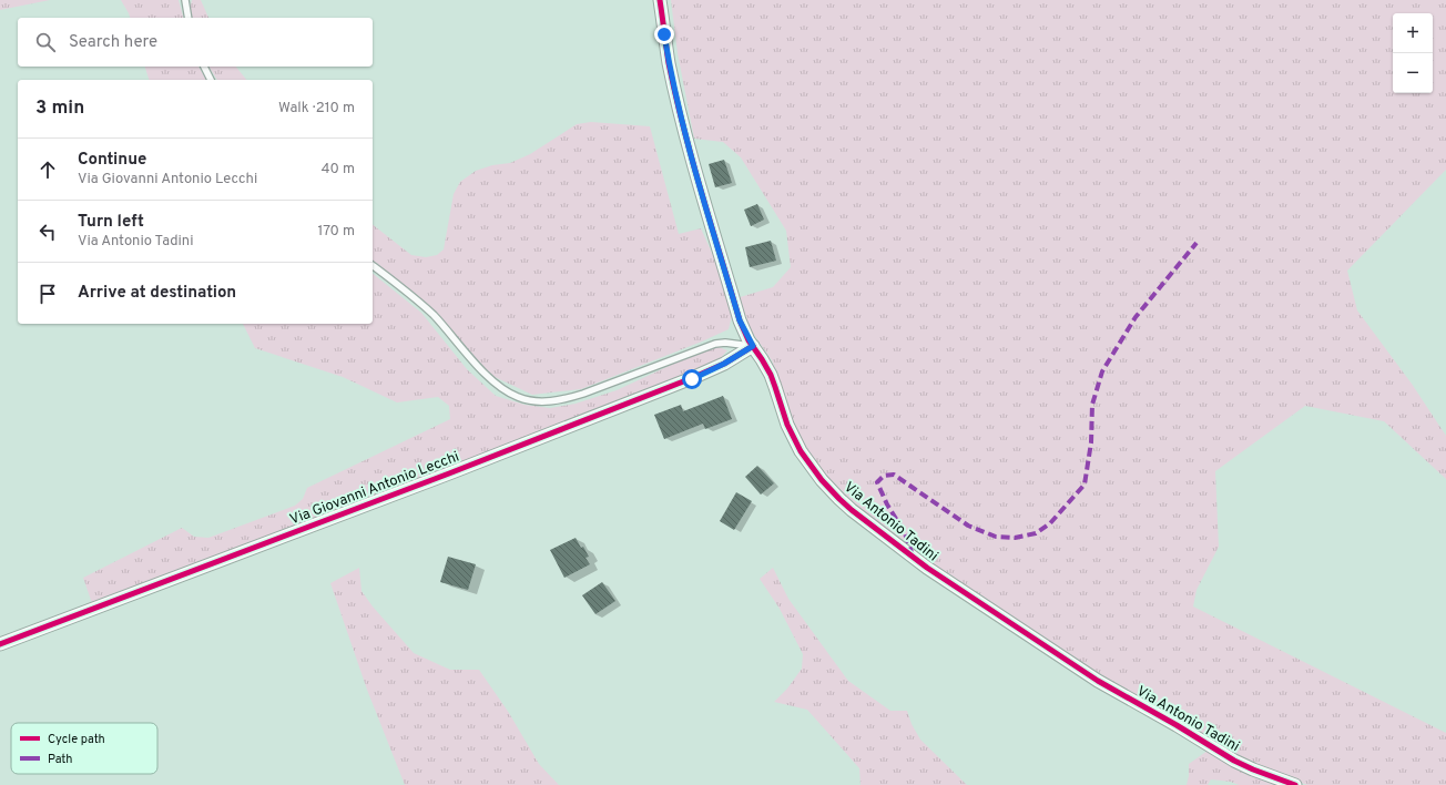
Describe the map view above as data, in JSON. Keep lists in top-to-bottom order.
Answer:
{
  "streets": {
    "street": ["Via Giovanni Antonio Lecchi", "Via Antonio Tadini"]
  },
  "crossings": [
    ["Via Giovanni Antonio Lecchi", "Via Antonio Tadini"]
  ],
  "legend": ["Cycle path", "Path"],
  "page": {
    "map_buttons": ["+", "−"],
    "search": "Search here",
    "heading": ["3 min", "Walk · 210 m"],
    "list": [
      ["Continue", "Via Giovanni Antonio Lecchi", "40 m"],
      ["Turn left", "Via Antonio Tadini", "170 m"],
      "Arrive at destination"
    ]
  }
}
